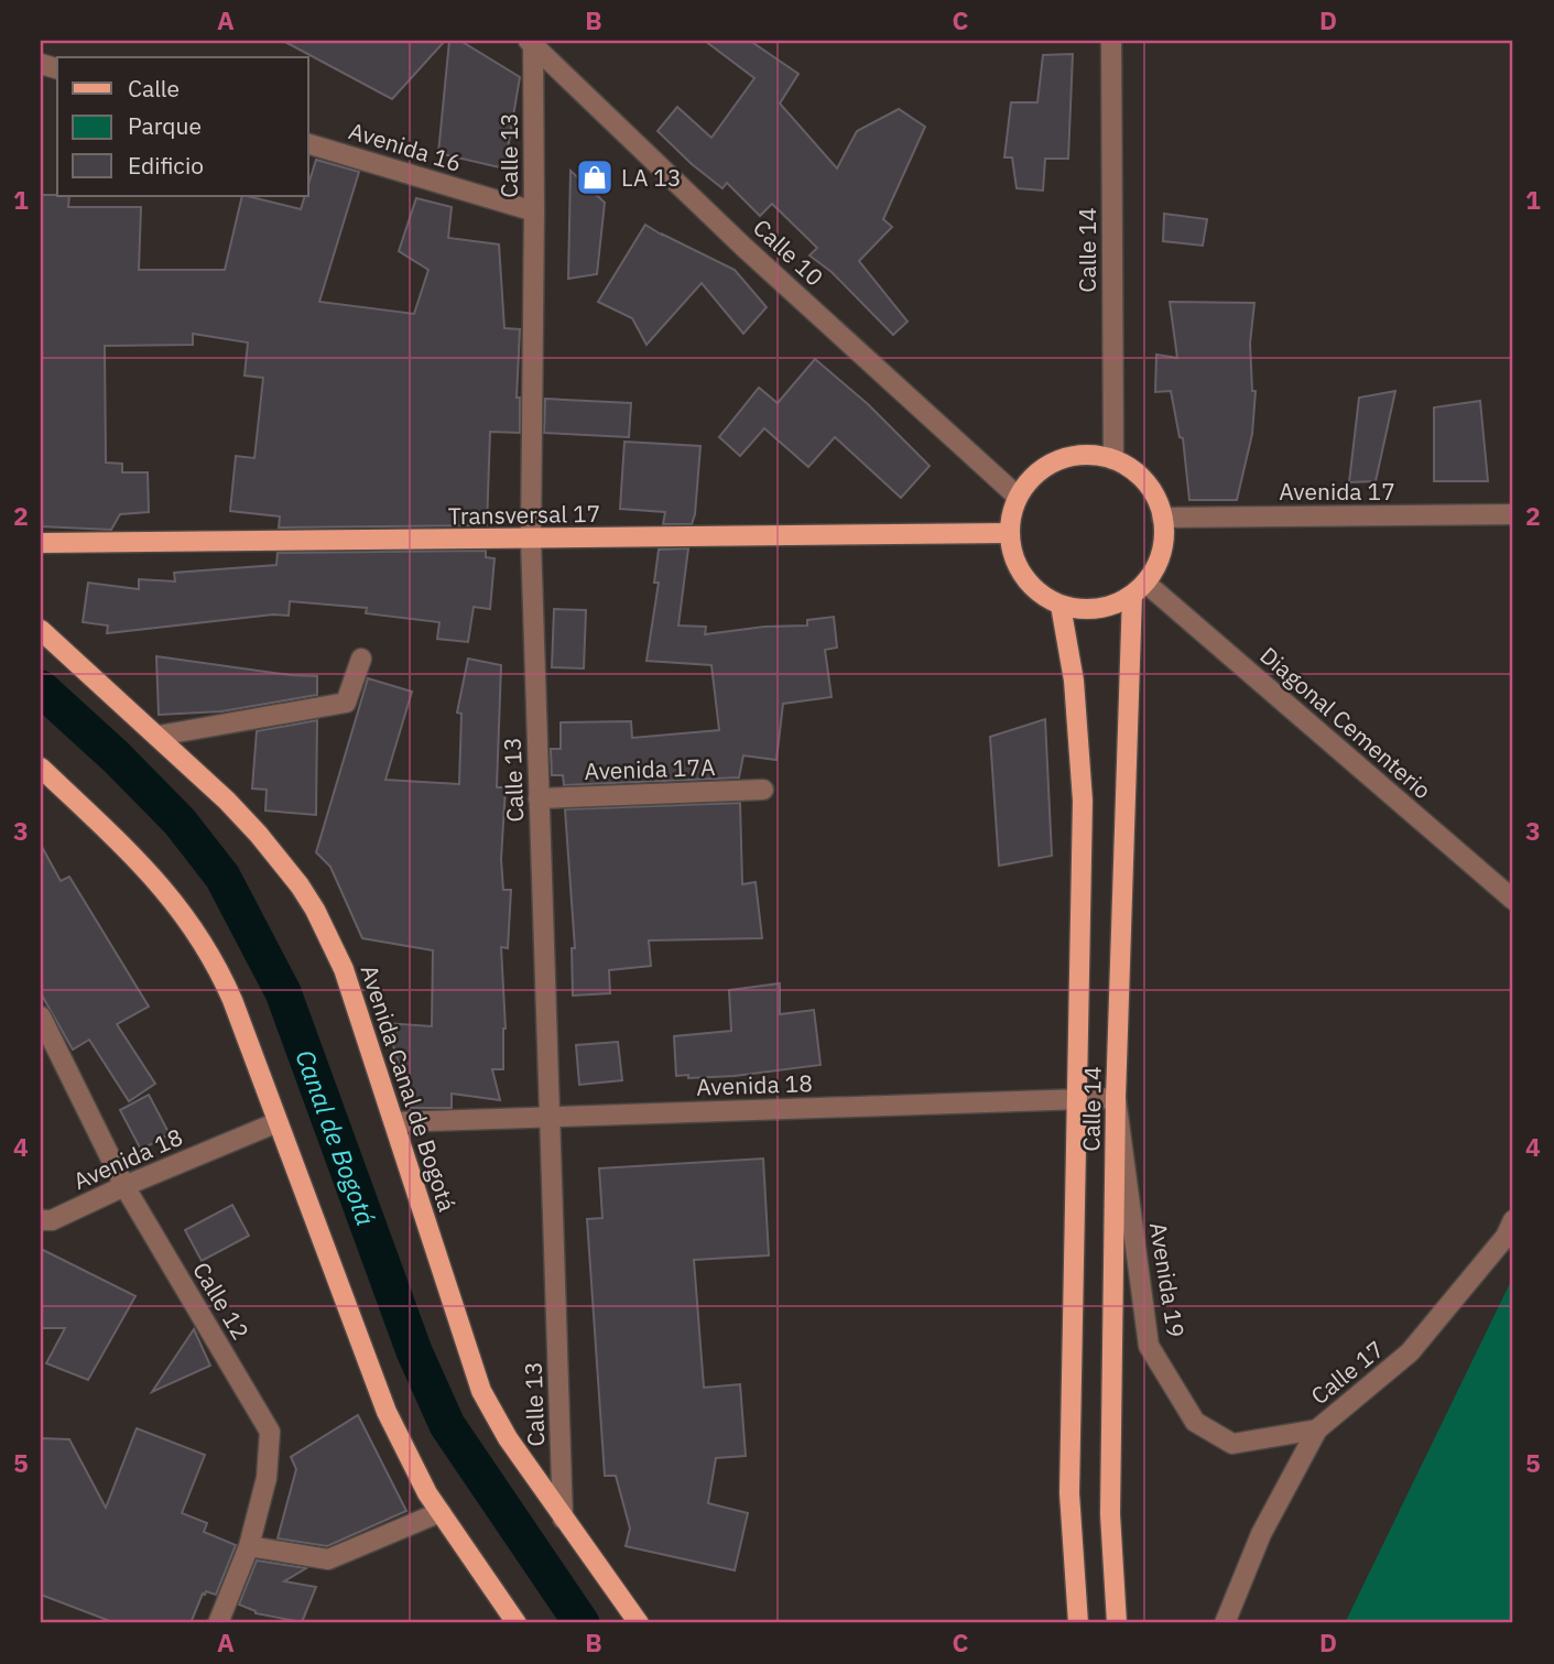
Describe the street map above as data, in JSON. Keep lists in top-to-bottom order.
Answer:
{
  "streets": {
    "main road": ["Calle 14", "Transversal 17", "Avenida Canal de Bogotá"],
    "street": [
      "Avenida 16",
      "Calle 13",
      "Calle 10",
      "Avenida 17",
      "Diagonal Cementerio",
      "Avenida 17A",
      "Avenida 18",
      "Avenida 19",
      "Calle 12",
      "Calle 17"
    ]
  },
  "crossings": [
    ["Avenida 16", "Calle 13"],
    ["Calle 13", "Calle 10"],
    ["Calle 13", "Transversal 17"],
    ["Calle 13", "Avenida 17A"],
    ["Calle 13", "Avenida 18"],
    ["Calle 13", "Avenida Canal de Bogotá"],
    ["Calle 14", "Calle 10"],
    ["Calle 14", "Avenida 17"],
    ["Calle 14", "Transversal 17"],
    ["Calle 14", "Diagonal Cementerio"],
    ["Calle 14", "Avenida 18"],
    ["Calle 14", "Avenida 19"],
    ["Calle 10", "Avenida 17"],
    ["Calle 10", "Transversal 17"],
    ["Calle 10", "Diagonal Cementerio"],
    ["Avenida 17", "Transversal 17"],
    ["Avenida 17", "Diagonal Cementerio"],
    ["Transversal 17", "Diagonal Cementerio"],
    ["Avenida 18", "Avenida Canal de Bogotá"],
    ["Avenida 18", "Avenida 19"],
    ["Avenida 18", "Calle 12"],
    ["Avenida 19", "Calle 17"]
  ],
  "water": ["Canal de Bogotá"],
  "places": {
    "shop": ["LA 13"]
  },
  "legend": ["Calle", "Parque", "Edificio"],
  "grid": {
    "columns": [
      "A",
      "B",
      "C",
      "D"
    ],
    "rows": [
      "1",
      "2",
      "3",
      "4",
      "5"
    ]
  }
}
